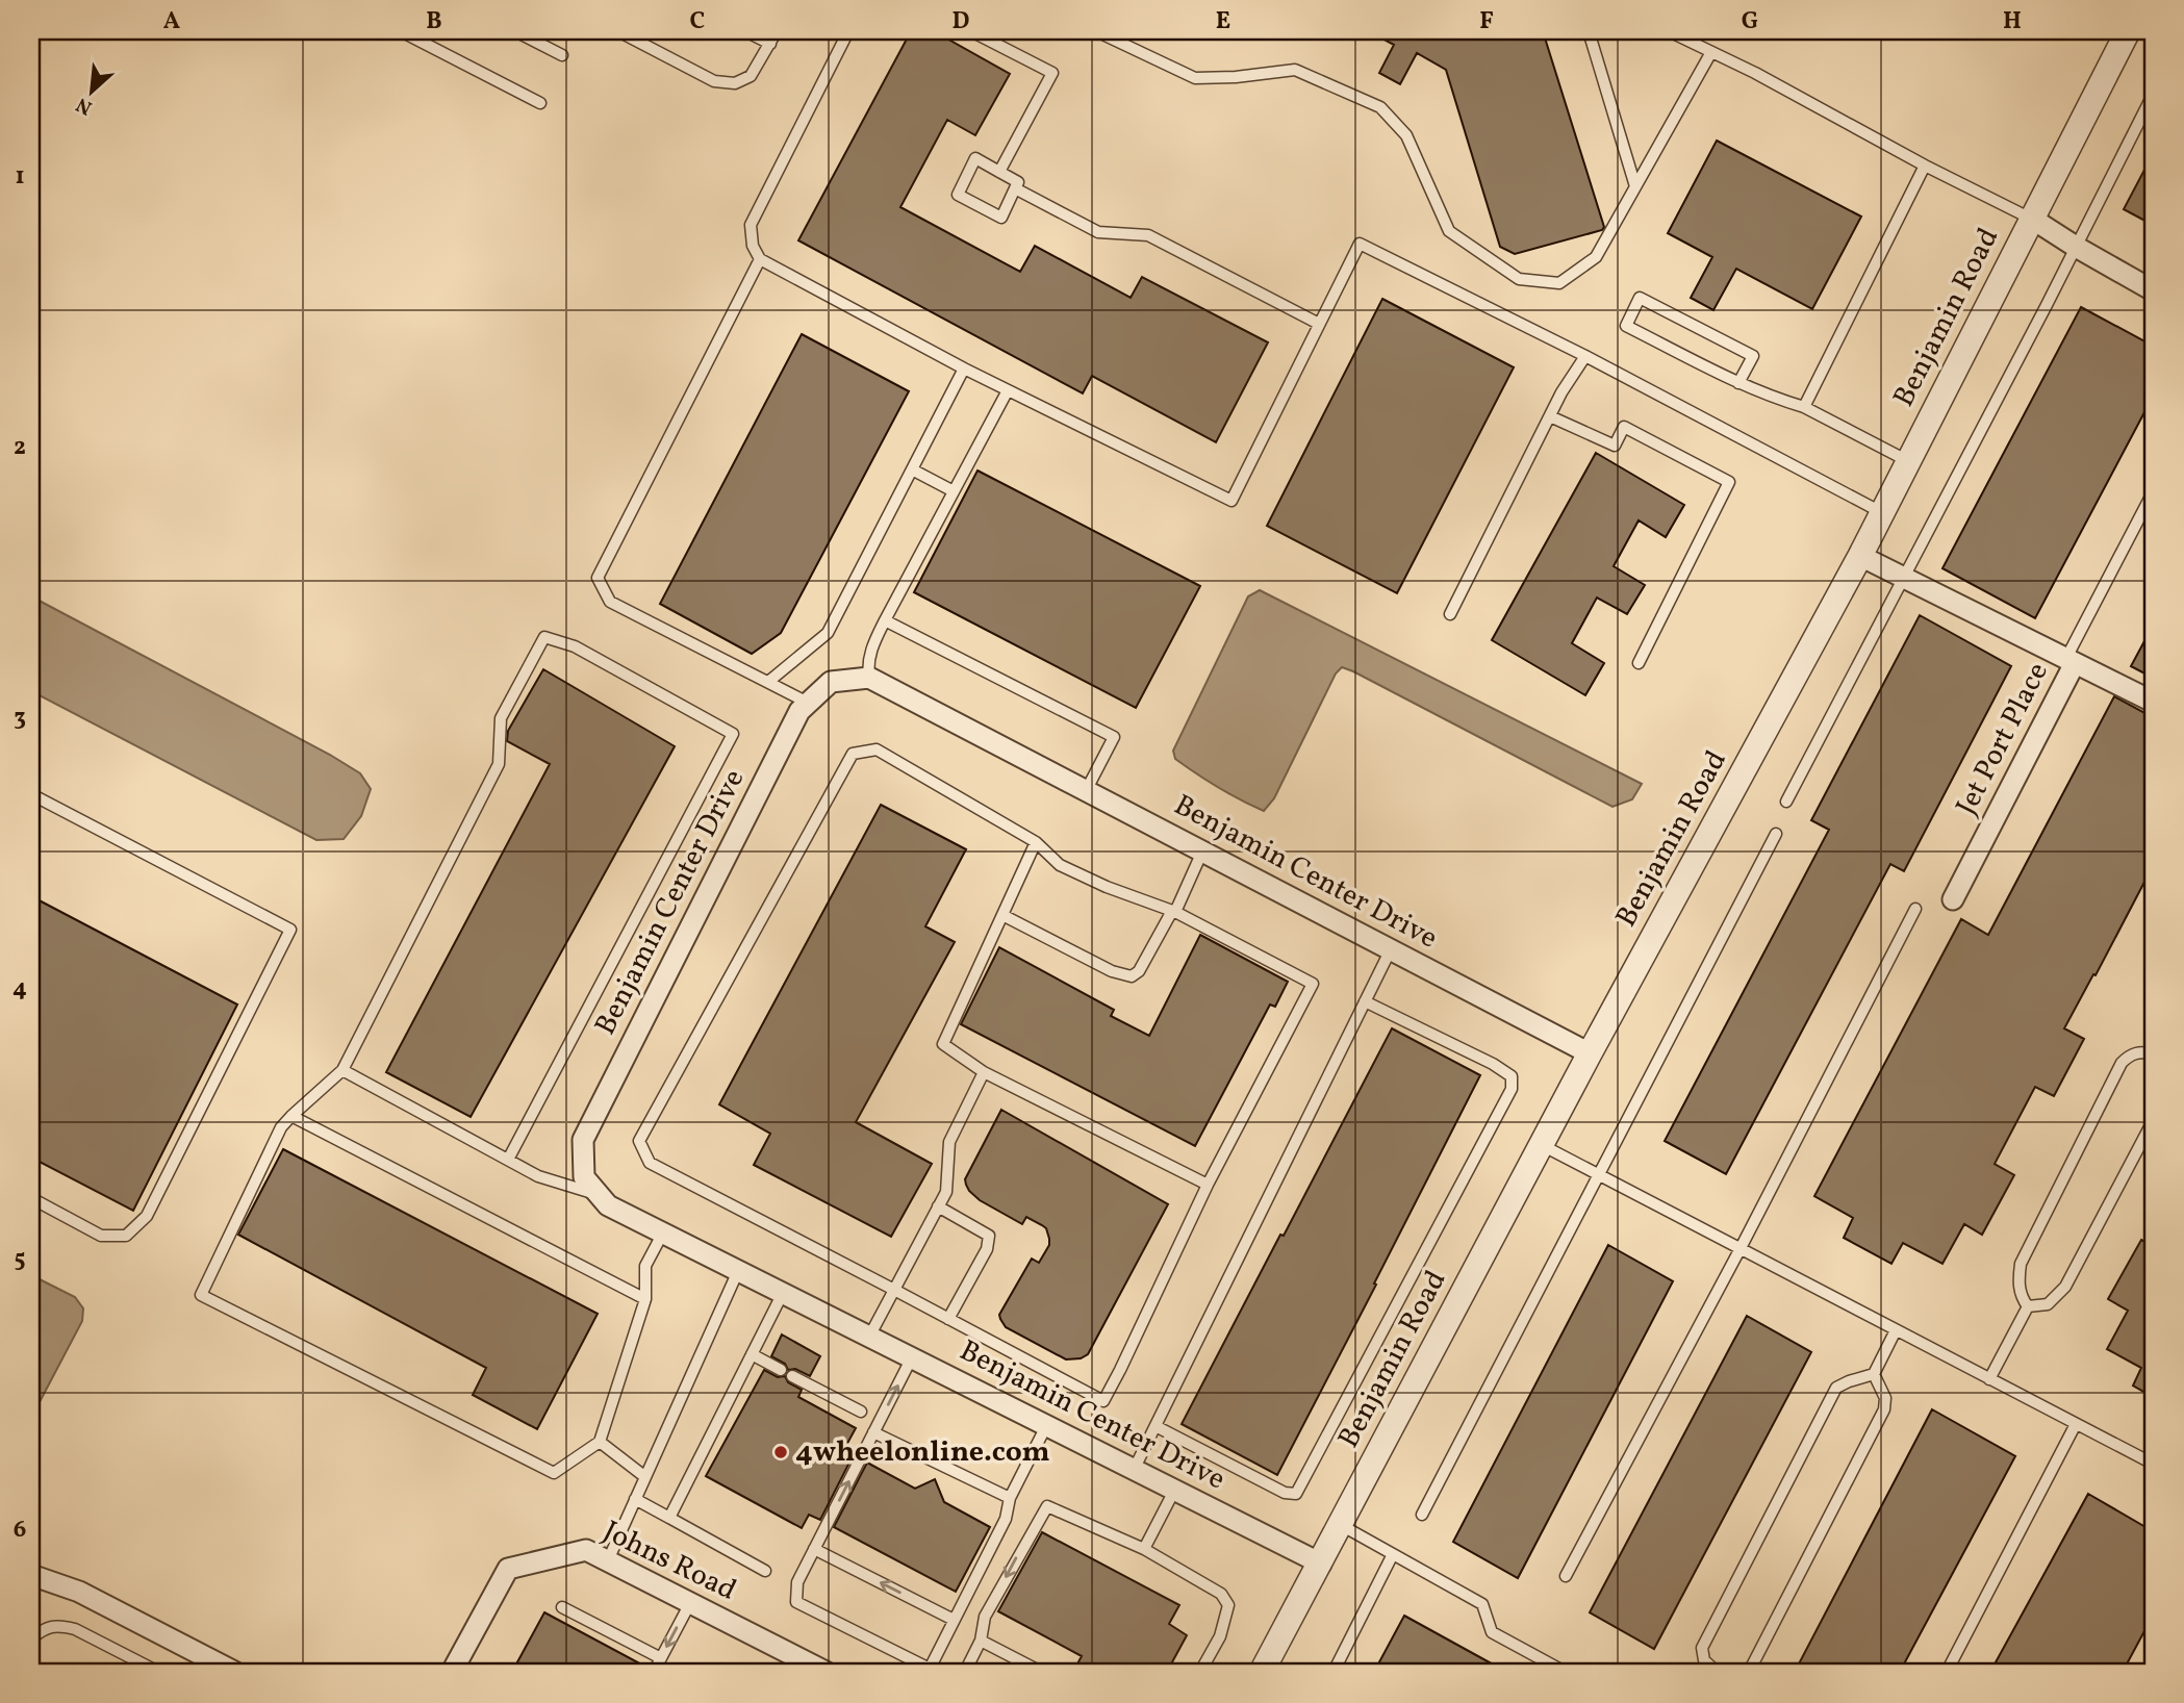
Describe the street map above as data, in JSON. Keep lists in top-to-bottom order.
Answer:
{
  "streets": {
    "street": [
      "Benjamin Road",
      "Jet Port Place",
      "Benjamin Center Drive",
      "Johns Road"
    ]
  },
  "crossings": [
    ["Benjamin Road", "Jet Port Place"],
    ["Benjamin Road", "Benjamin Center Drive"]
  ],
  "places": ["4wheelonline.com"],
  "north": "bottom left",
  "grid": {
    "columns": [
      "A",
      "B",
      "C",
      "D",
      "E",
      "F",
      "G",
      "H"
    ],
    "rows": [
      "1",
      "2",
      "3",
      "4",
      "5",
      "6"
    ]
  }
}
